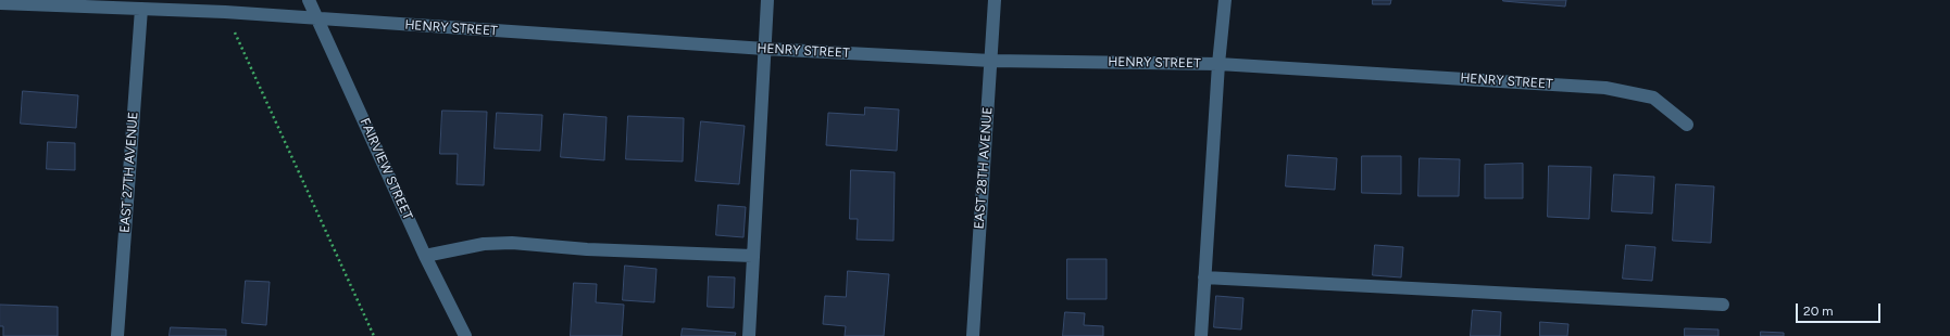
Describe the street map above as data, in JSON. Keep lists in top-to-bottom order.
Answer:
{
  "streets": {
    "street": [
      "HENRY STREET",
      "EAST 28TH AVENUE",
      "FAIRVIEW STREET",
      "EAST 27TH AVENUE"
    ]
  },
  "crossings": [
    ["HENRY STREET", "EAST 28TH AVENUE"],
    ["HENRY STREET", "FAIRVIEW STREET"],
    ["HENRY STREET", "EAST 27TH AVENUE"]
  ],
  "scale_bar": "20 m"
}
